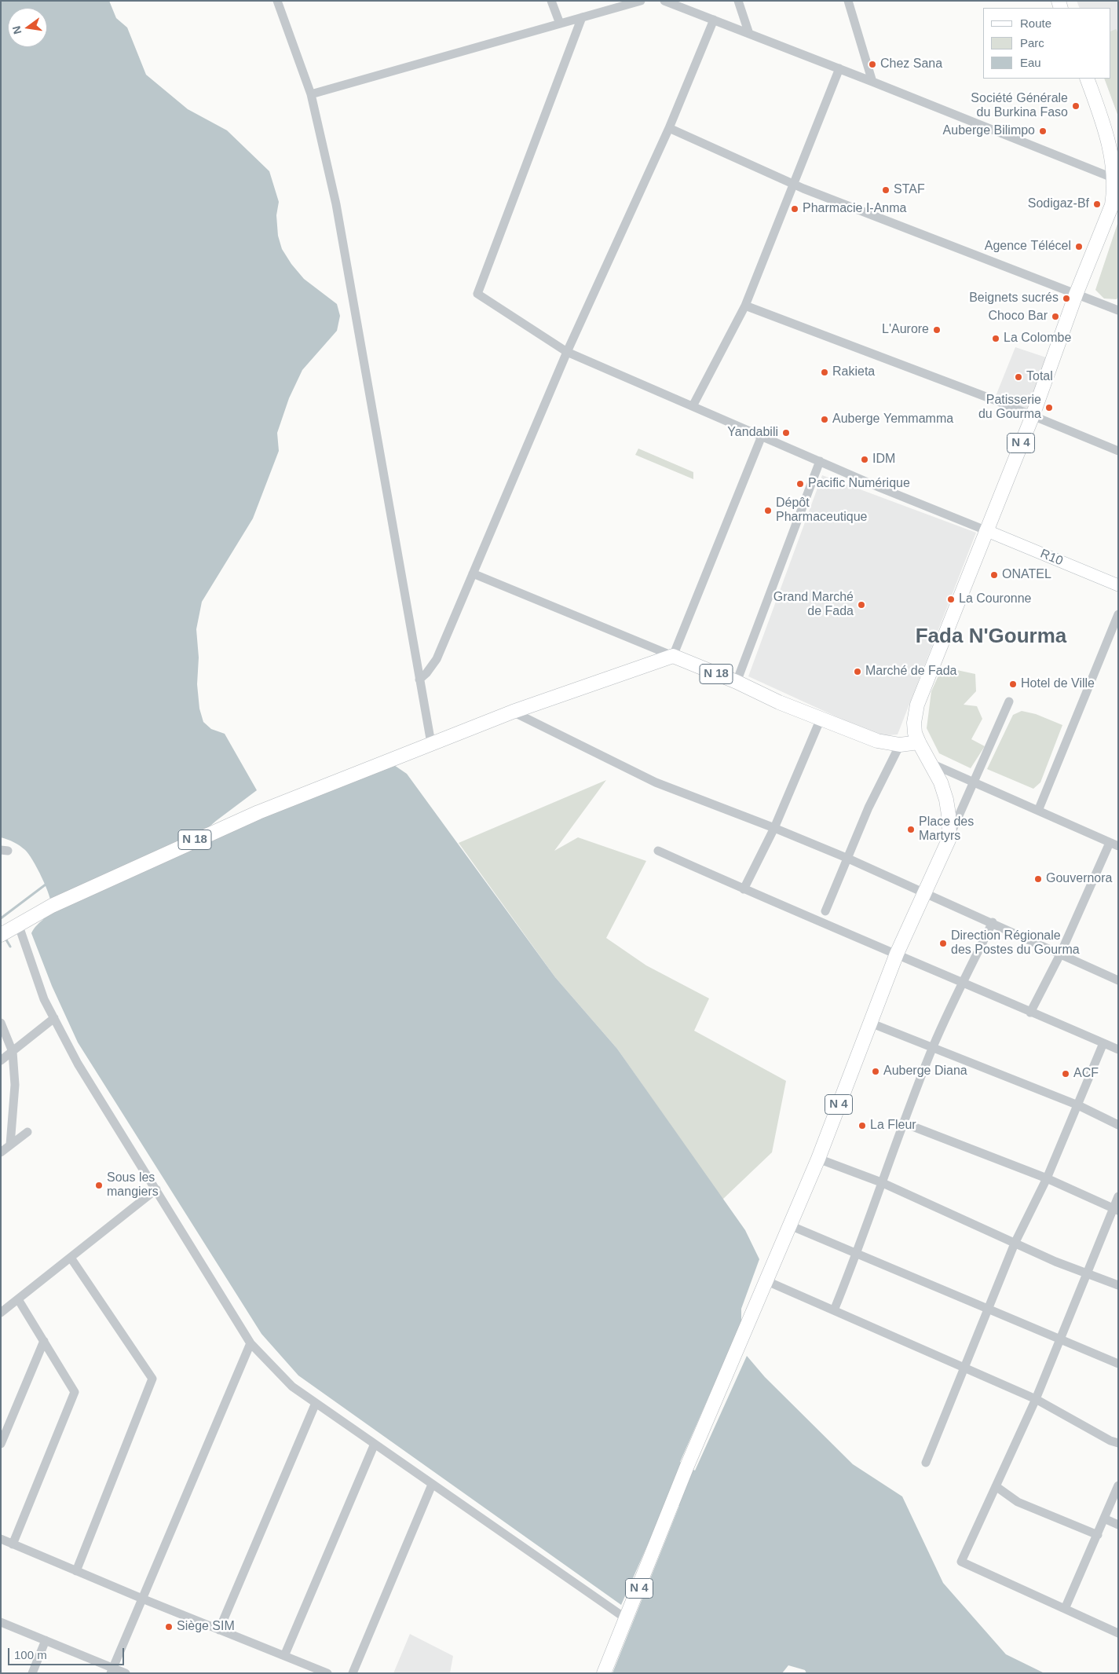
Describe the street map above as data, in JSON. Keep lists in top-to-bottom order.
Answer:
{
  "streets": {
    "main road": ["N 4", "R10", "N 18"]
  },
  "crossings": [
    ["N 4", "R10"],
    ["N 4", "N 18"]
  ],
  "districts": ["Fada N'Gourma"],
  "places": [
    "Chez Sana",
    "Société Générale du Burkina Faso",
    "Auberge Bilimpo",
    "STAF",
    "Sodigaz-Bf",
    "Pharmacie I-Anma",
    "Agence Télécel",
    "Beignets sucrés",
    "Choco Bar",
    "L'Aurore",
    "La Colombe",
    "Rakieta",
    "Total",
    "Patisserie du Gourma",
    "Auberge Yemmamma",
    "Yandabili",
    "IDM",
    "Pacific Numérique",
    "Dépôt Pharmaceutique",
    "ONATEL",
    "La Couronne",
    "Grand Marché de Fada",
    "Marché de Fada",
    "Hotel de Ville",
    "Place des Martyrs",
    "Gouvernora",
    "Direction Régionale des Postes du Gourma",
    "Auberge Diana",
    "ACF",
    "La Fleur",
    "Sous les mangiers",
    "Siège SIM"
  ],
  "legend": ["Route", "Parc", "Eau"],
  "scale_bar": "100 m",
  "north": "left"
}
